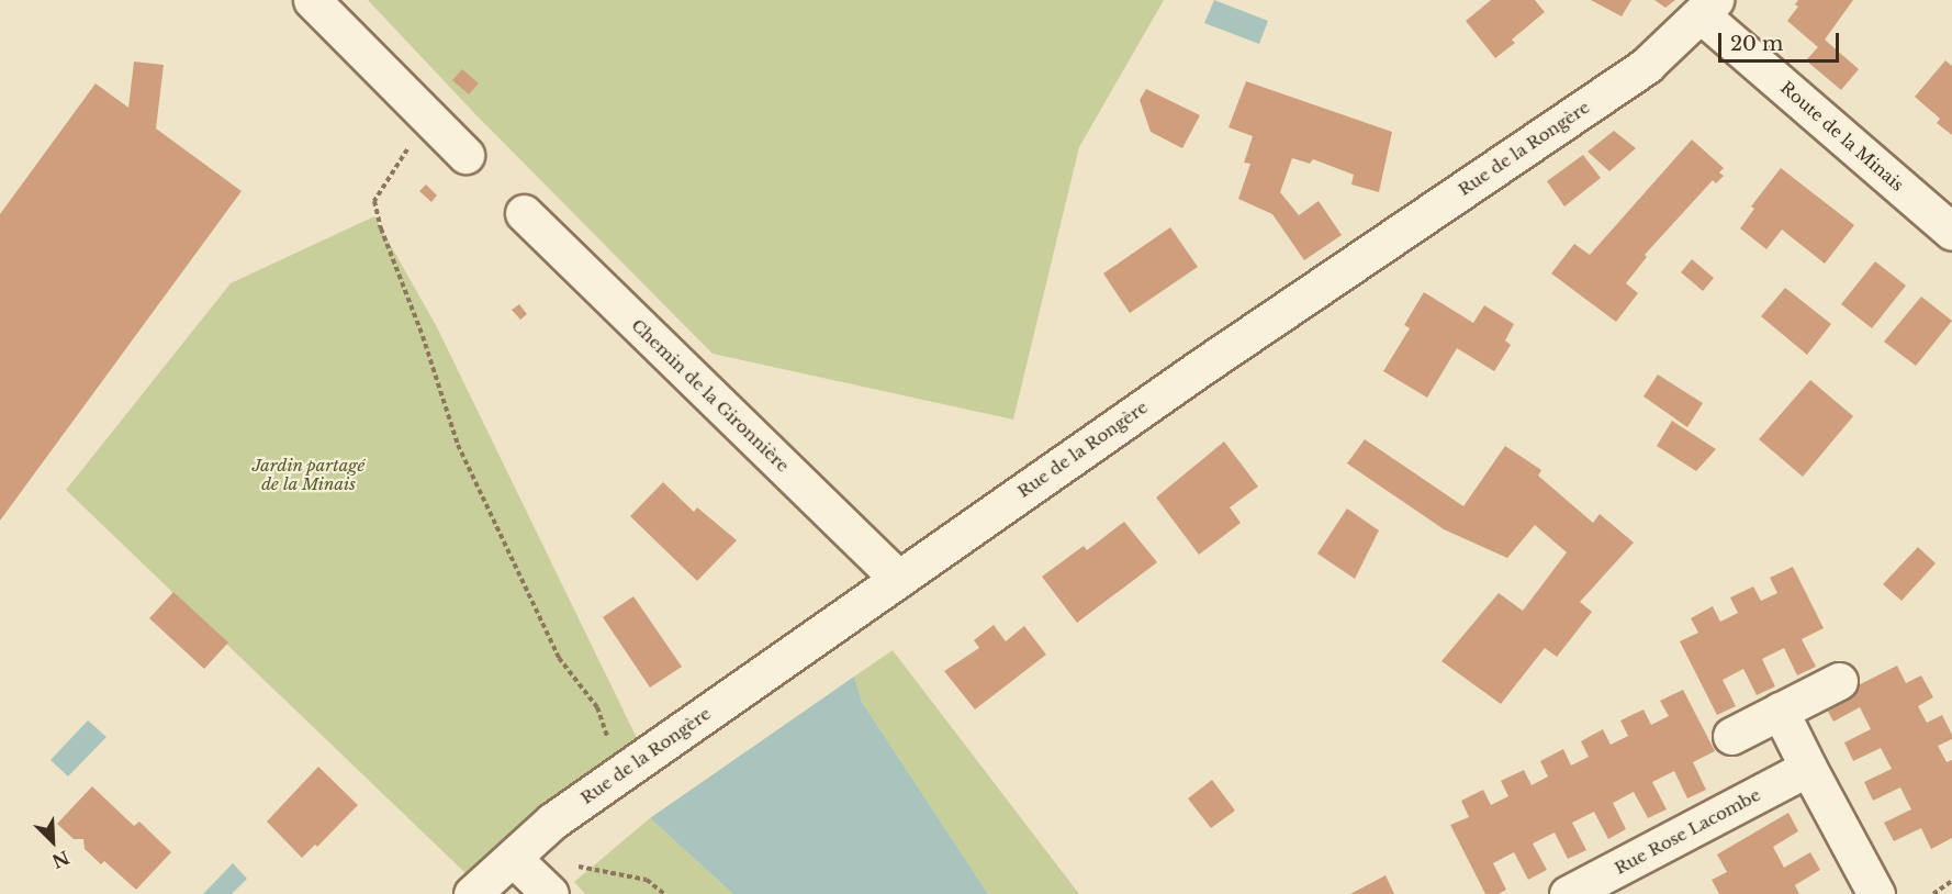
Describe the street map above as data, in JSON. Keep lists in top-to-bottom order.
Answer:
{
  "streets": {
    "street": [
      "Route de la Minais",
      "Rue de la Rongère",
      "Chemin de la Gironnière",
      "Rue Rose Lacombe"
    ]
  },
  "crossings": [
    ["Route de la Minais", "Rue de la Rongère"],
    ["Rue de la Rongère", "Chemin de la Gironnière"]
  ],
  "parks": ["Jardin partagé de la Minais"],
  "scale_bar": "20 m",
  "north": "bottom right"
}
